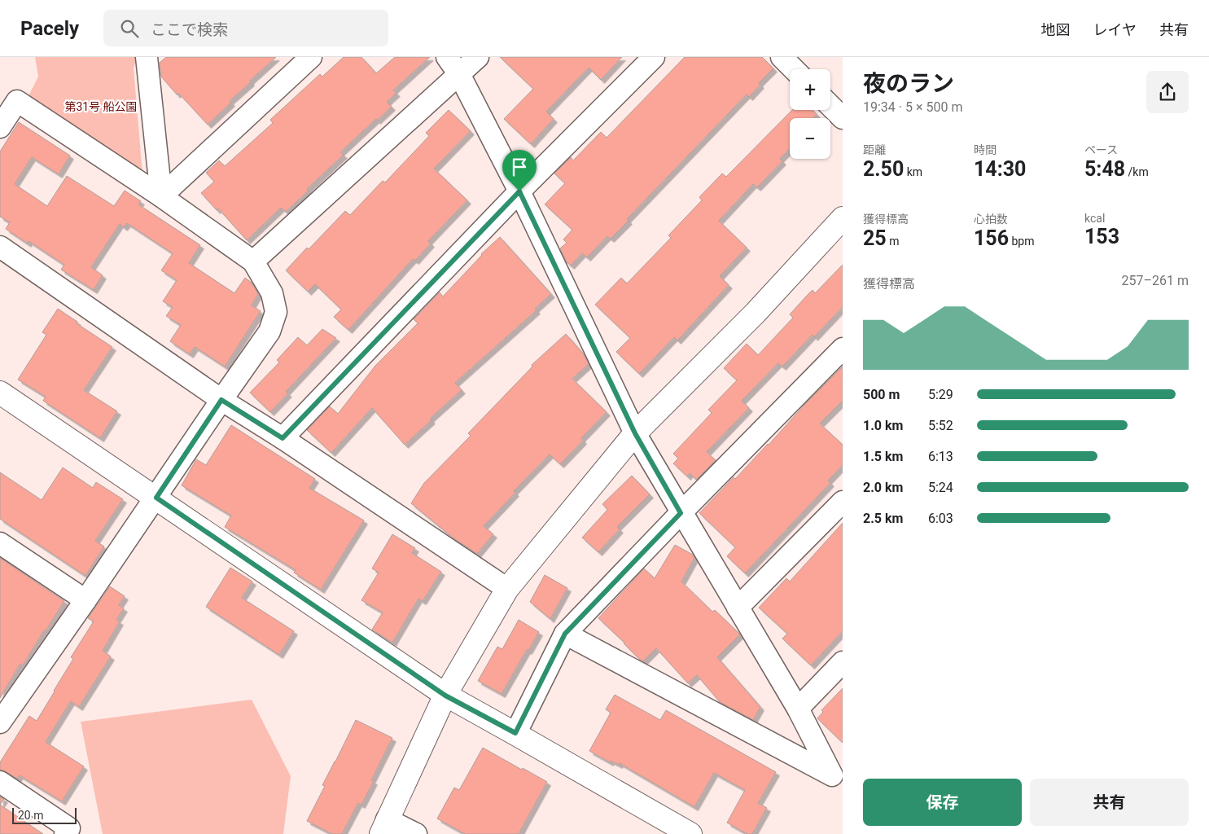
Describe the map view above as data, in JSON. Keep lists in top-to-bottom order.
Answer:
{
  "parks": ["第31号 船公園"],
  "scale_bar": "20 m",
  "page": {
    "header": "Pacely",
    "search": "ここで検索",
    "nav": ["地図", "レイヤ", "共有"],
    "heading": ["夜のラン", "19:34 · 5 × 500 m"],
    "map_buttons": ["+", "−"],
    "stats": [
      ["距離", "2.50 km"],
      ["時間", "14:30"],
      ["ペース", "5:48 /km"],
      ["獲得標高", "25 m"],
      ["心拍数", "156 bpm"],
      ["kcal", "153"]
    ],
    "chart": ["獲得標高", "257–261 m"],
    "list": [
      {
        "name": "500 m",
        "note": "5:29"
      },
      {
        "name": "1.0 km",
        "note": "5:52"
      },
      {
        "name": "1.5 km",
        "note": "6:13"
      },
      {
        "name": "2.0 km",
        "note": "5:24"
      },
      {
        "name": "2.5 km",
        "note": "6:03"
      }
    ],
    "buttons": ["保存", "共有"],
    "scale": "20 m"
  }
}
